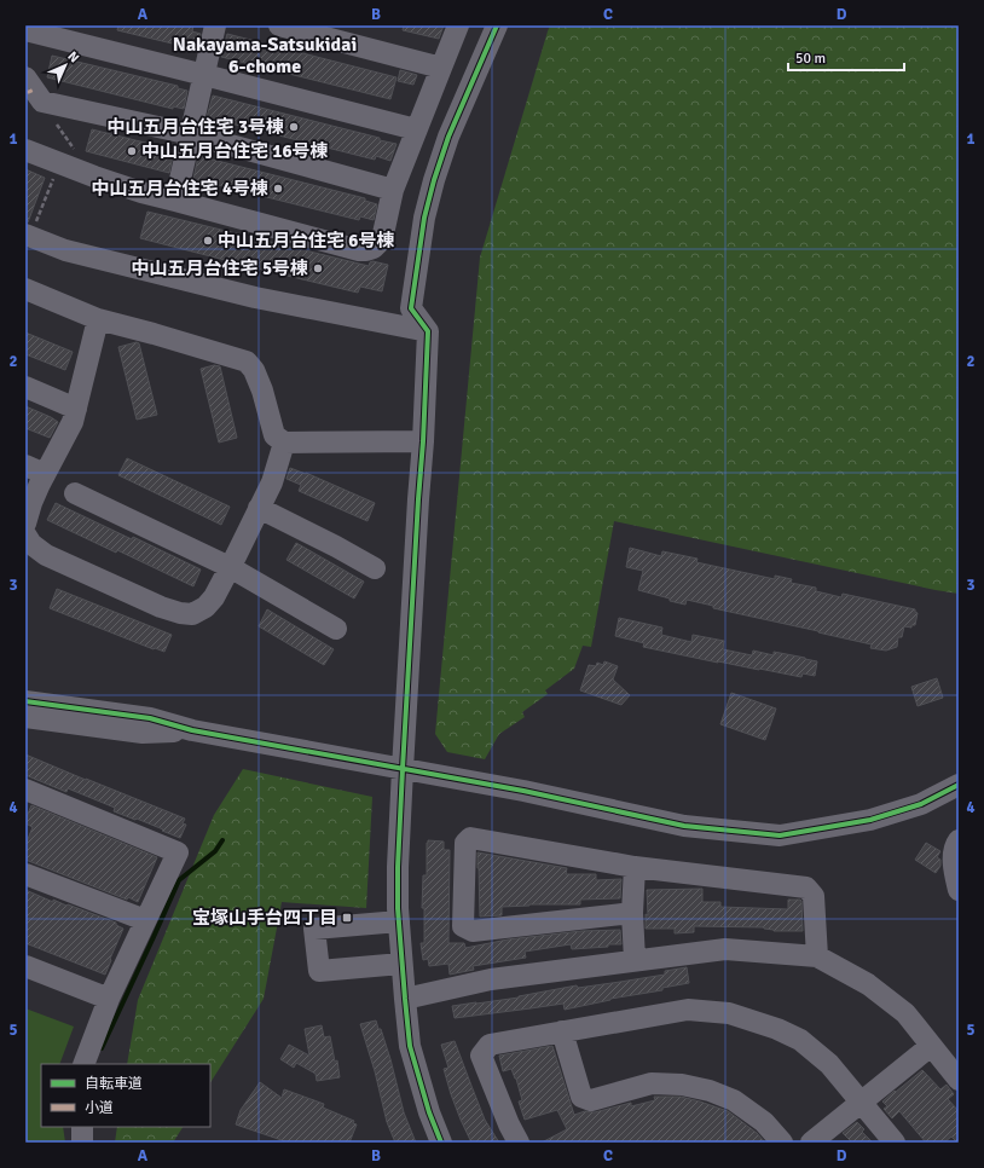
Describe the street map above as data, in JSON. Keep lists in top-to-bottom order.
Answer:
{
  "districts": ["Nakayama-Satsukidai 6-chome"],
  "places": {
    "other": [
      "中山五月台住宅 3号棟",
      "中山五月台住宅 16号棟",
      "中山五月台住宅 4号棟",
      "中山五月台住宅 6号棟",
      "中山五月台住宅 5号棟"
    ],
    "transit": ["宝塚山手台四丁目"]
  },
  "legend": ["自転車道", "小道"],
  "scale_bar": "50 m",
  "north": "top right",
  "grid": {
    "columns": [
      "A",
      "B",
      "C",
      "D"
    ],
    "rows": [
      "1",
      "2",
      "3",
      "4",
      "5"
    ]
  }
}
